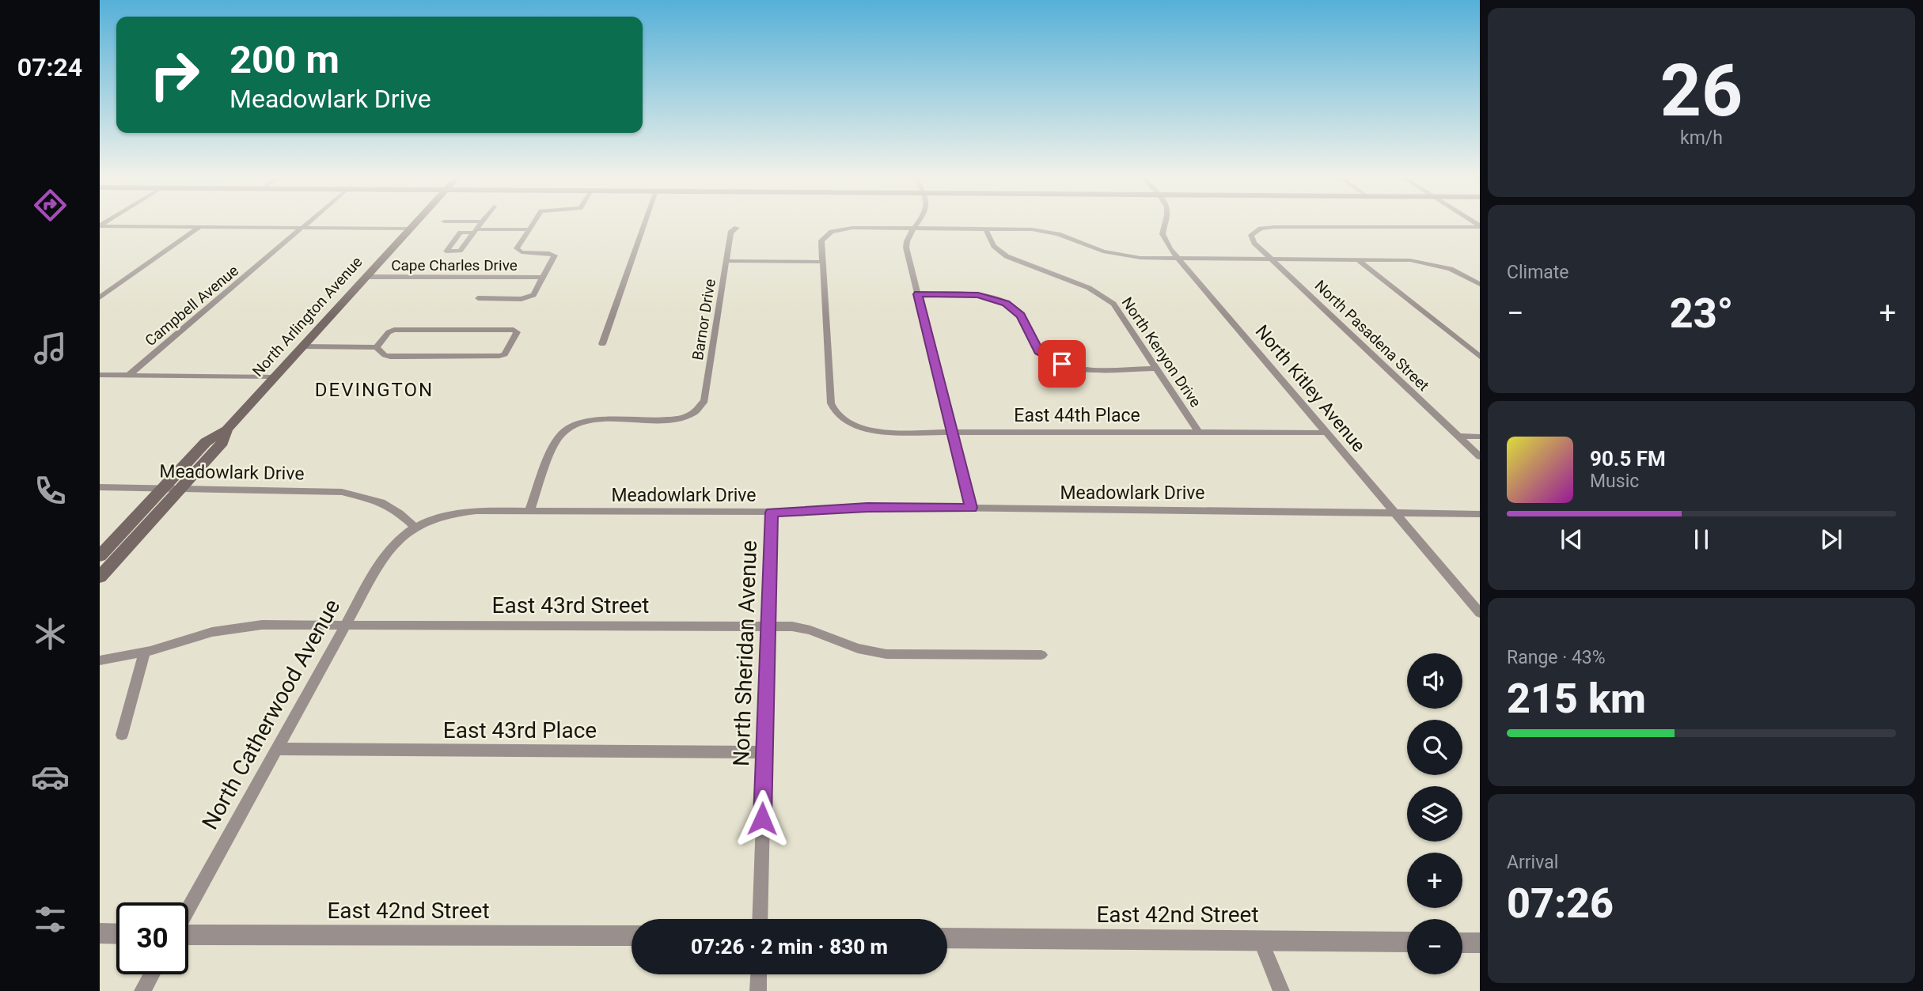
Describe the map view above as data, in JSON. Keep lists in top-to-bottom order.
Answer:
{
  "streets": {
    "main road": ["North Arlington Avenue"],
    "street": [
      "Cape Charles Drive",
      "Campbell Avenue",
      "Barnor Drive",
      "North Pasadena Street",
      "North Kenyon Drive",
      "North Kitley Avenue",
      "East 44th Place",
      "Meadowlark Drive",
      "East 43rd Street",
      "North Sheridan Avenue",
      "North Catherwood Avenue",
      "East 43rd Place",
      "East 42nd Street"
    ]
  },
  "crossings": [
    ["Cape Charles Drive", "North Arlington Avenue"],
    ["North Arlington Avenue", "Meadowlark Drive"],
    ["Barnor Drive", "Meadowlark Drive"],
    ["North Kenyon Drive", "East 44th Place"],
    ["North Kitley Avenue", "East 44th Place"],
    ["North Kitley Avenue", "Meadowlark Drive"],
    ["Meadowlark Drive", "North Sheridan Avenue"],
    ["Meadowlark Drive", "North Catherwood Avenue"],
    ["East 43rd Street", "North Sheridan Avenue"],
    ["East 43rd Street", "North Catherwood Avenue"],
    ["North Sheridan Avenue", "East 43rd Place"],
    ["North Catherwood Avenue", "East 43rd Place"]
  ],
  "districts": ["DEVINGTON"],
  "page": {
    "tabs": "07:24",
    "tile": [
      ["26", "km/h"],
      "Climate",
      ["Range · 43%", "215 km"],
      ["Arrival", "07:26"]
    ],
    "turn": ["200 m", "Meadowlark Drive"],
    "heat": ["−", "23°", "+"],
    "song": ["90.5 FM", "Music"],
    "map_buttons": ["+", "−"],
    "limit": "30",
    "trip": "07:26 · 2 min · 830 m"
  }
}
